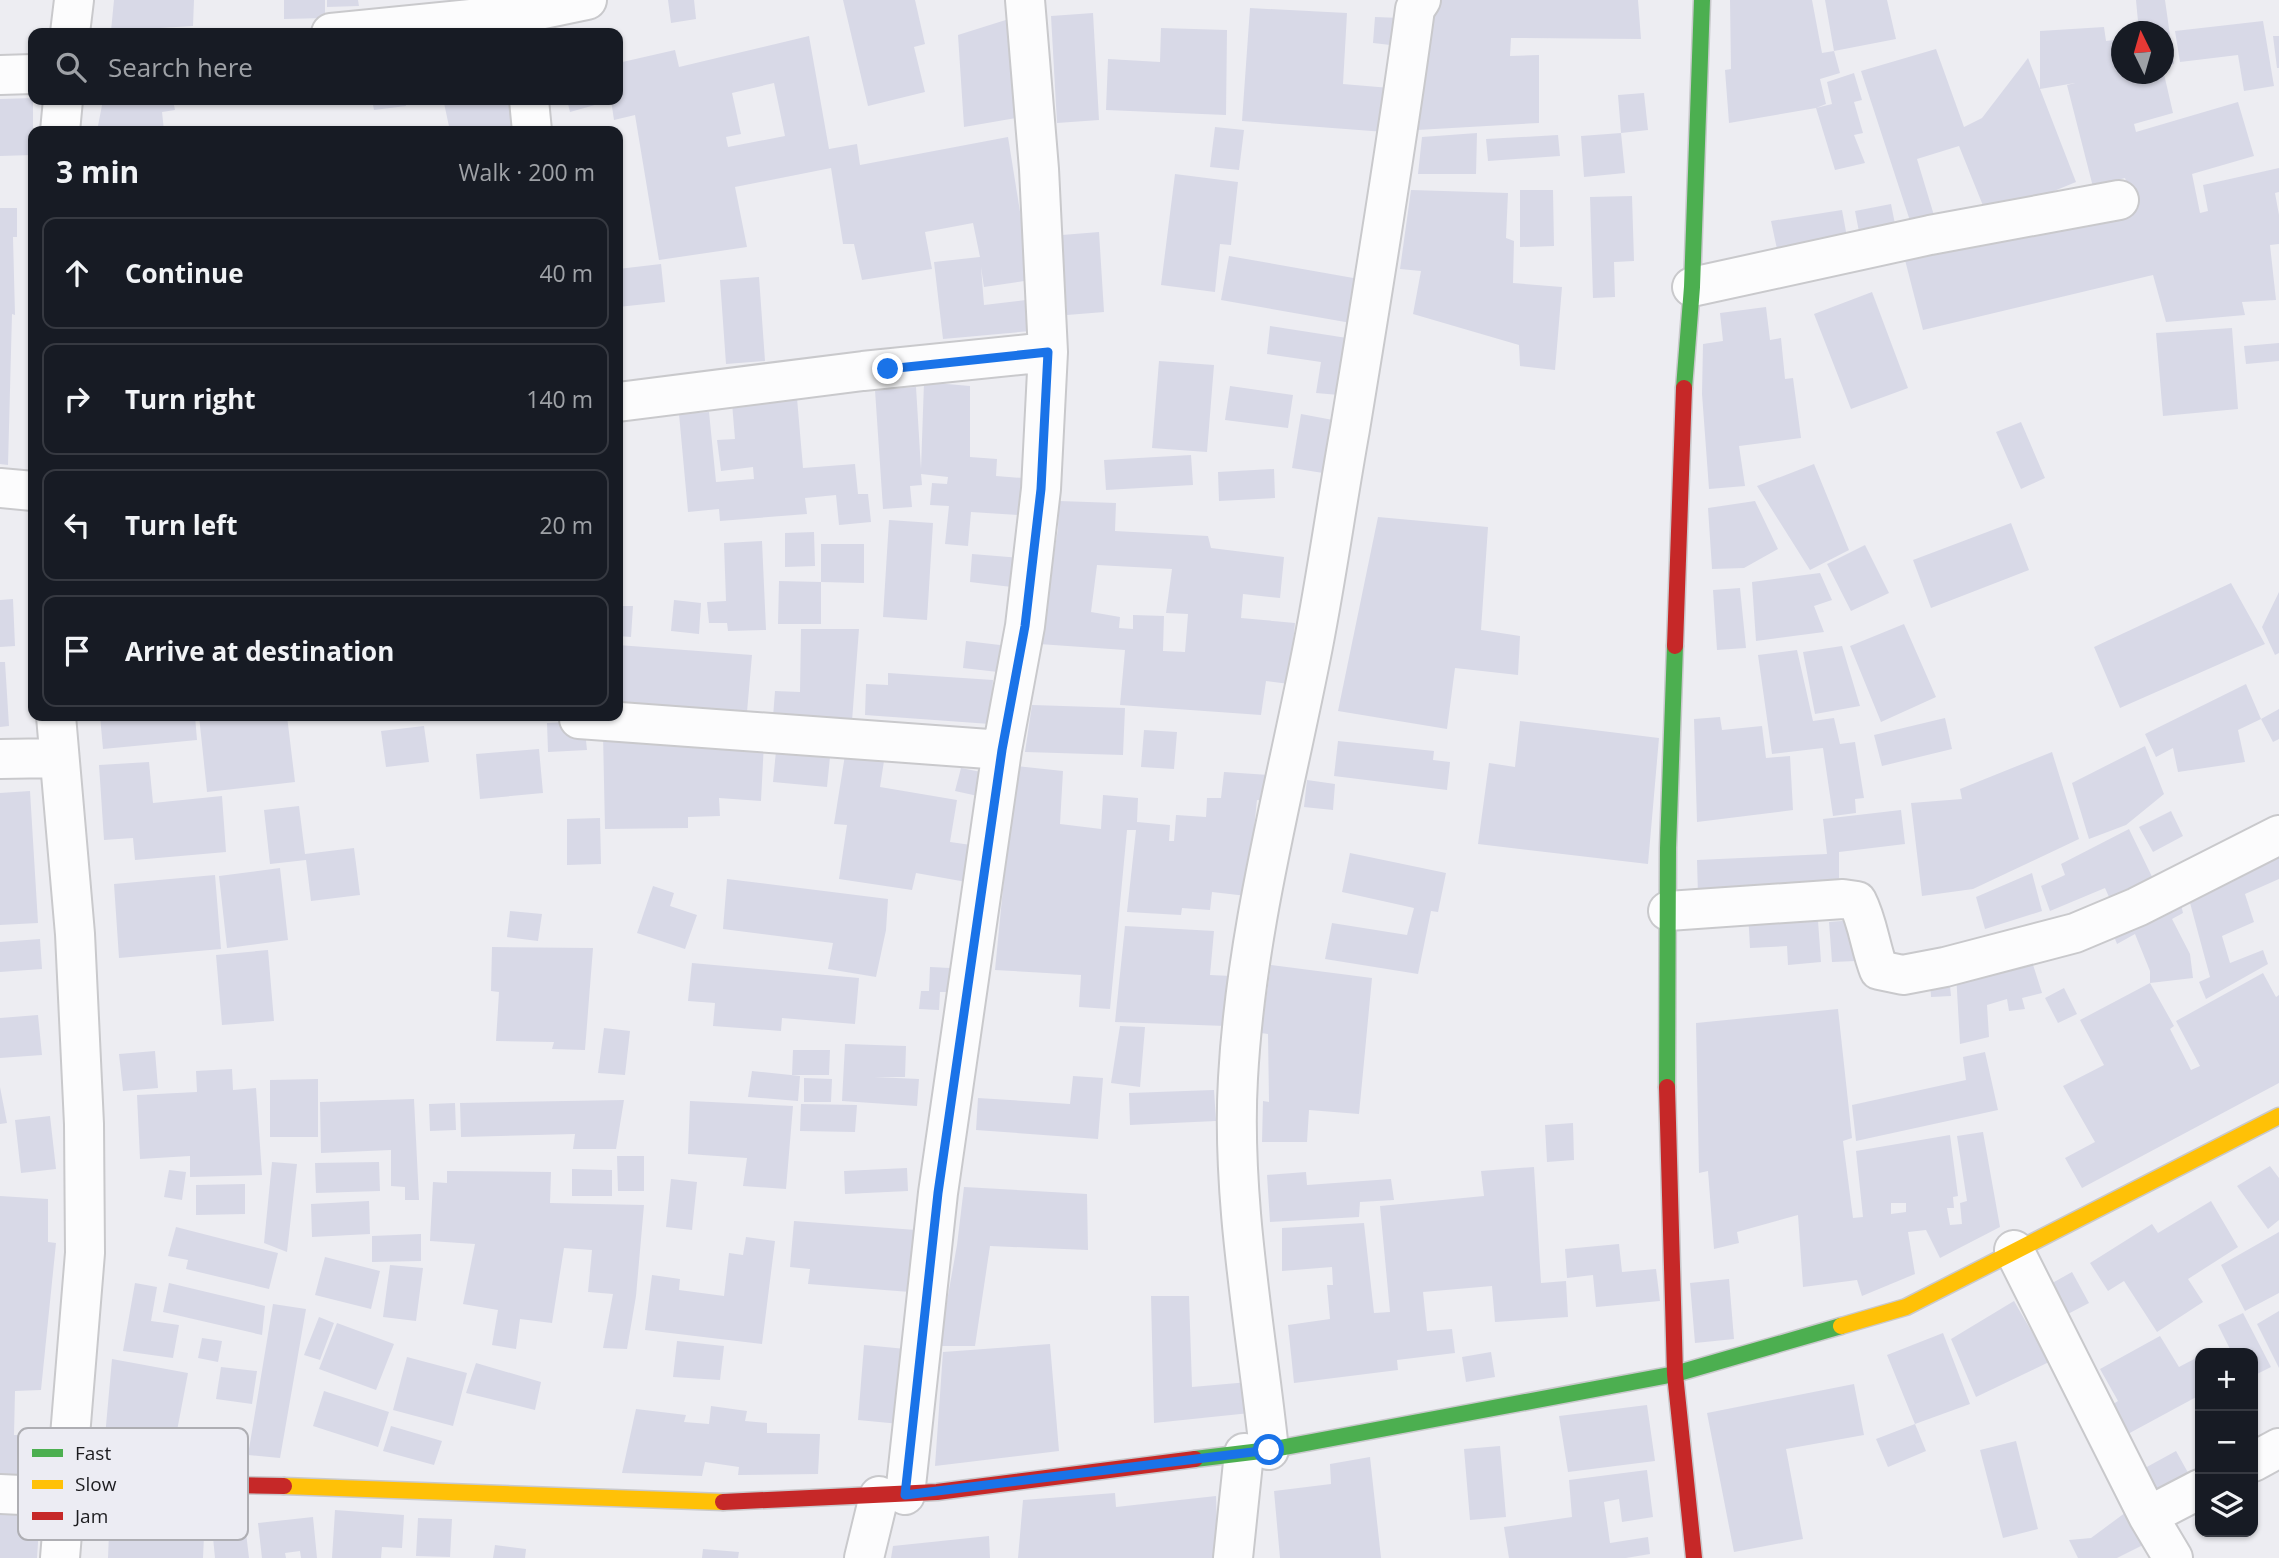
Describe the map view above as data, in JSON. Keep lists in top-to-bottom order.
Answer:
{
  "legend": ["Fast", "Slow", "Jam"],
  "north": "top",
  "page": {
    "search": "Search here",
    "heading": ["3 min", "Walk · 200 m"],
    "list": [
      ["Continue", "40 m"],
      ["Turn right", "140 m"],
      ["Turn left", "20 m"],
      "Arrive at destination"
    ],
    "map_buttons": ["+", "−"]
  }
}
